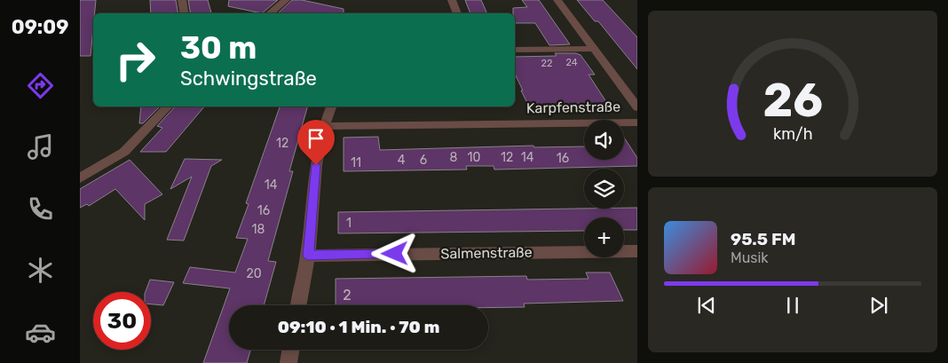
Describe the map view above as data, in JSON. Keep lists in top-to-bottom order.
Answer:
{
  "streets": {
    "street": ["Karpfenstraße", "Salmenstraße"]
  },
  "house_numbers": [
    "24",
    "22",
    "12",
    "8",
    "10",
    "12",
    "14",
    "16",
    "4",
    "6",
    "11",
    "14",
    "16",
    "1",
    "18",
    "20",
    "2"
  ],
  "page": {
    "tabs": "09:09",
    "turn": ["30 m", "Schwingstraße"],
    "map_buttons": "+",
    "song": ["95.5 FM", "Musik"],
    "limit": "30",
    "trip": "09:10 · 1 Min. · 70 m",
    "gauge": ["26", "km/h"]
  }
}
